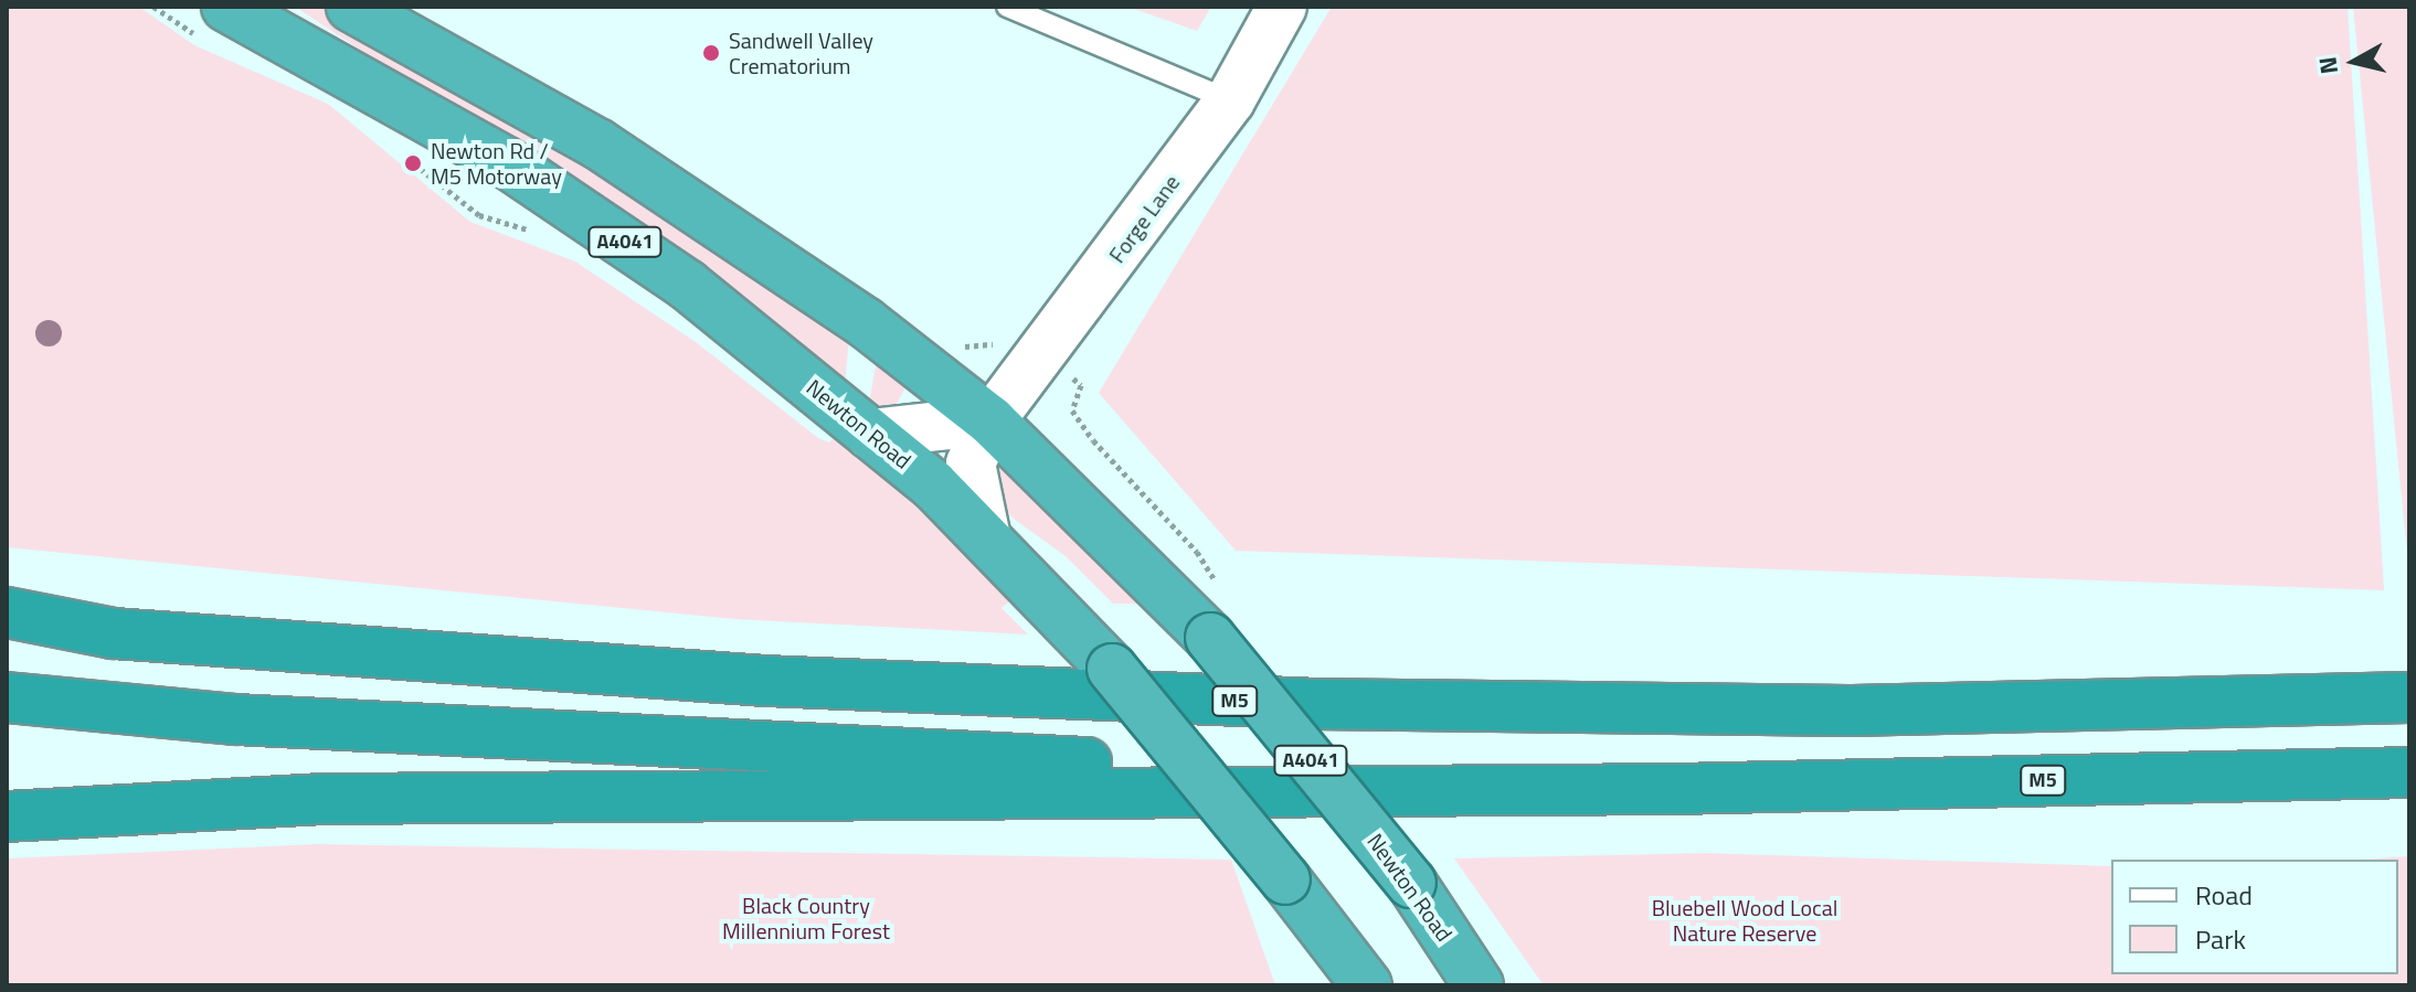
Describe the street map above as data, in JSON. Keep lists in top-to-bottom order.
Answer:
{
  "streets": {
    "highway": ["A4041", "Newton Road", "M5"],
    "street": ["Forge Lane"]
  },
  "crossings": [
    ["Forge Lane", "Newton Road"]
  ],
  "parks": ["Black Country Millennium Forest", "Bluebell Wood Local Nature Reserve"],
  "places": ["Sandwell Valley Crematorium", "Newton Rd / M5 Motorway"],
  "legend": ["Road", "Park"],
  "north": "left"
}
